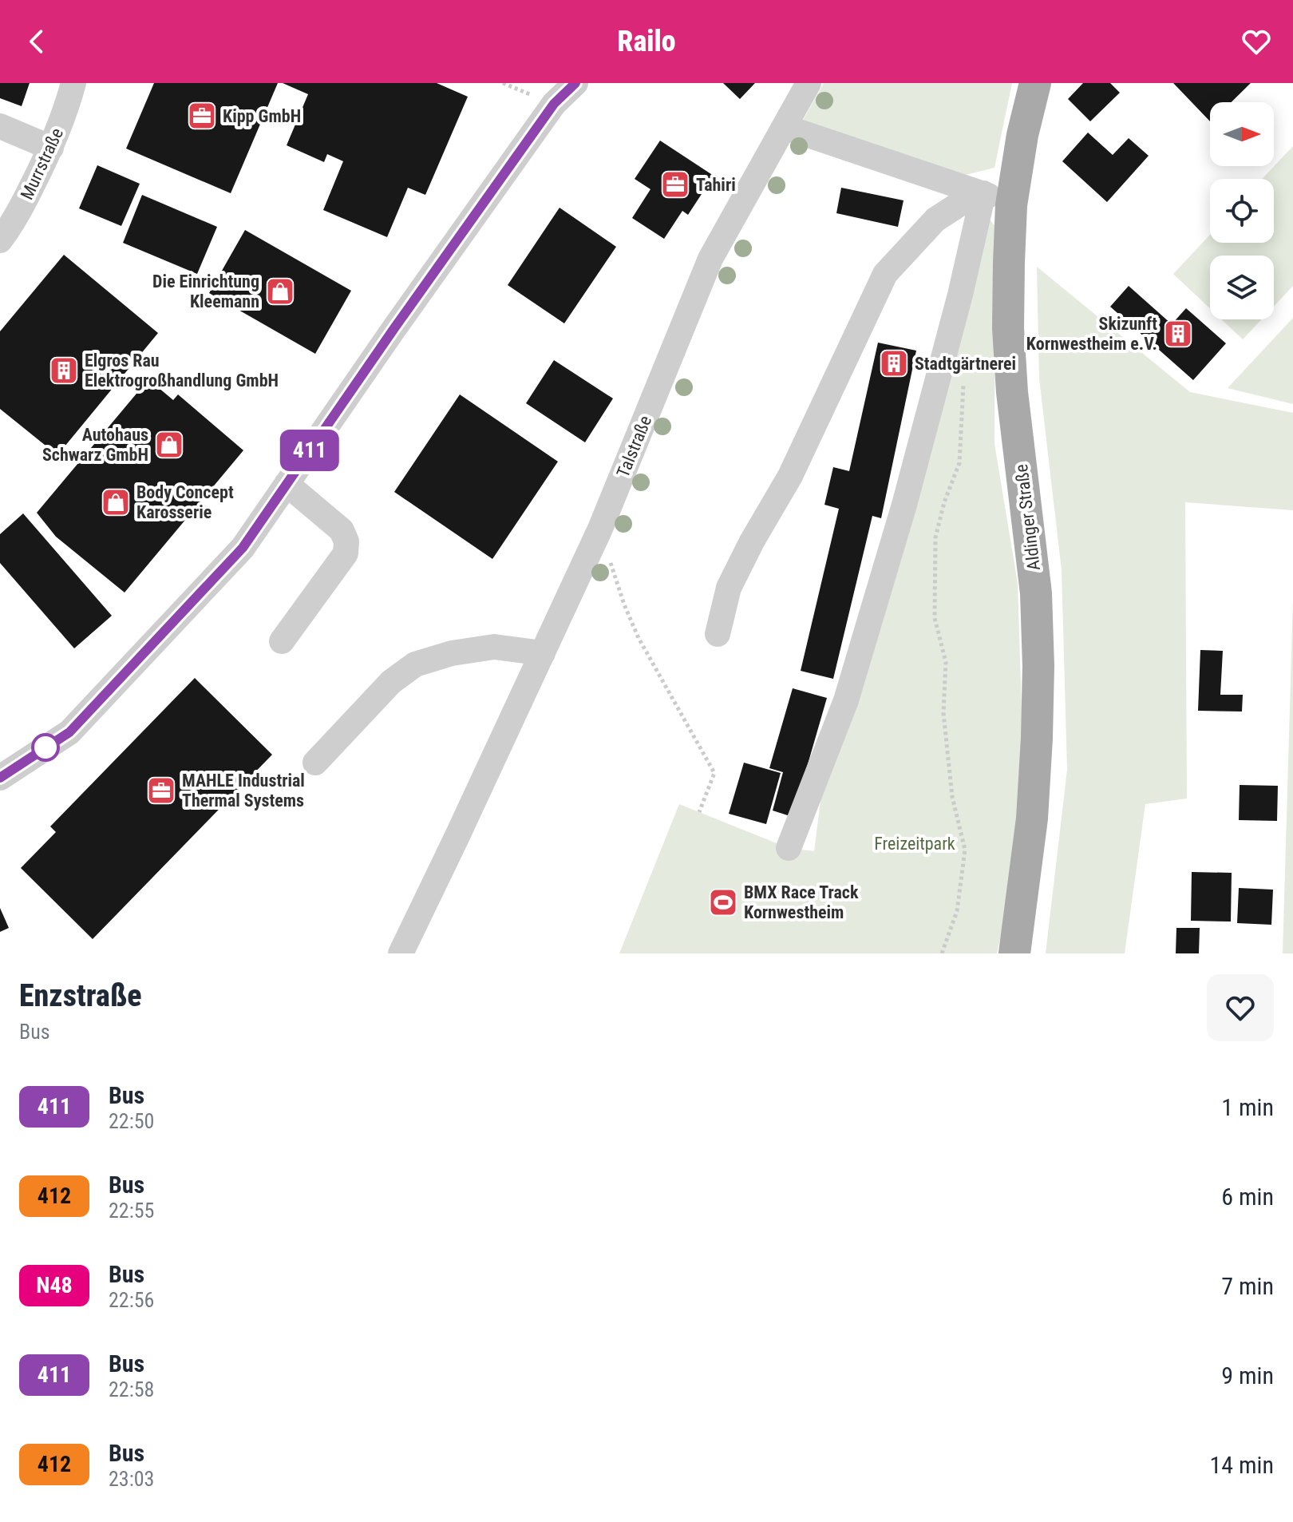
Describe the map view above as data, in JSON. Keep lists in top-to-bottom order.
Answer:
{
  "streets": {
    "main road": ["Aldinger Straße"],
    "street": ["Murrstraße", "Talstraße"]
  },
  "parks": ["Freizeitpark"],
  "places": {
    "office": ["Kipp GmbH", "Tahiri", "MAHLE Industrial Thermal Systems"],
    "shop": ["Die Einrichtung Kleemann", "Autohaus Schwarz GmbH", "Body Concept Karosserie"],
    "building": ["Skizunft Kornwestheim e.V.", "Stadtgärtnerei", "Elgros Rau Elektrogroßhandlung GmbH"],
    "sports": ["BMX Race Track Kornwestheim"]
  },
  "lines": ["bus line 411"],
  "north": "right",
  "page": {
    "header": "Railo",
    "on_map": "411",
    "heading": ["Enzstraße", "Bus"],
    "list": [
      {
        "mark": "411",
        "name": "Bus",
        "note": "22:50",
        "value": "1 min"
      },
      {
        "mark": "412",
        "name": "Bus",
        "note": "22:55",
        "value": "6 min"
      },
      {
        "mark": "N48",
        "name": "Bus",
        "note": "22:56",
        "value": "7 min"
      },
      {
        "mark": "411",
        "name": "Bus",
        "note": "22:58",
        "value": "9 min"
      },
      {
        "mark": "412",
        "name": "Bus",
        "note": "23:03",
        "value": "14 min"
      }
    ]
  }
}
